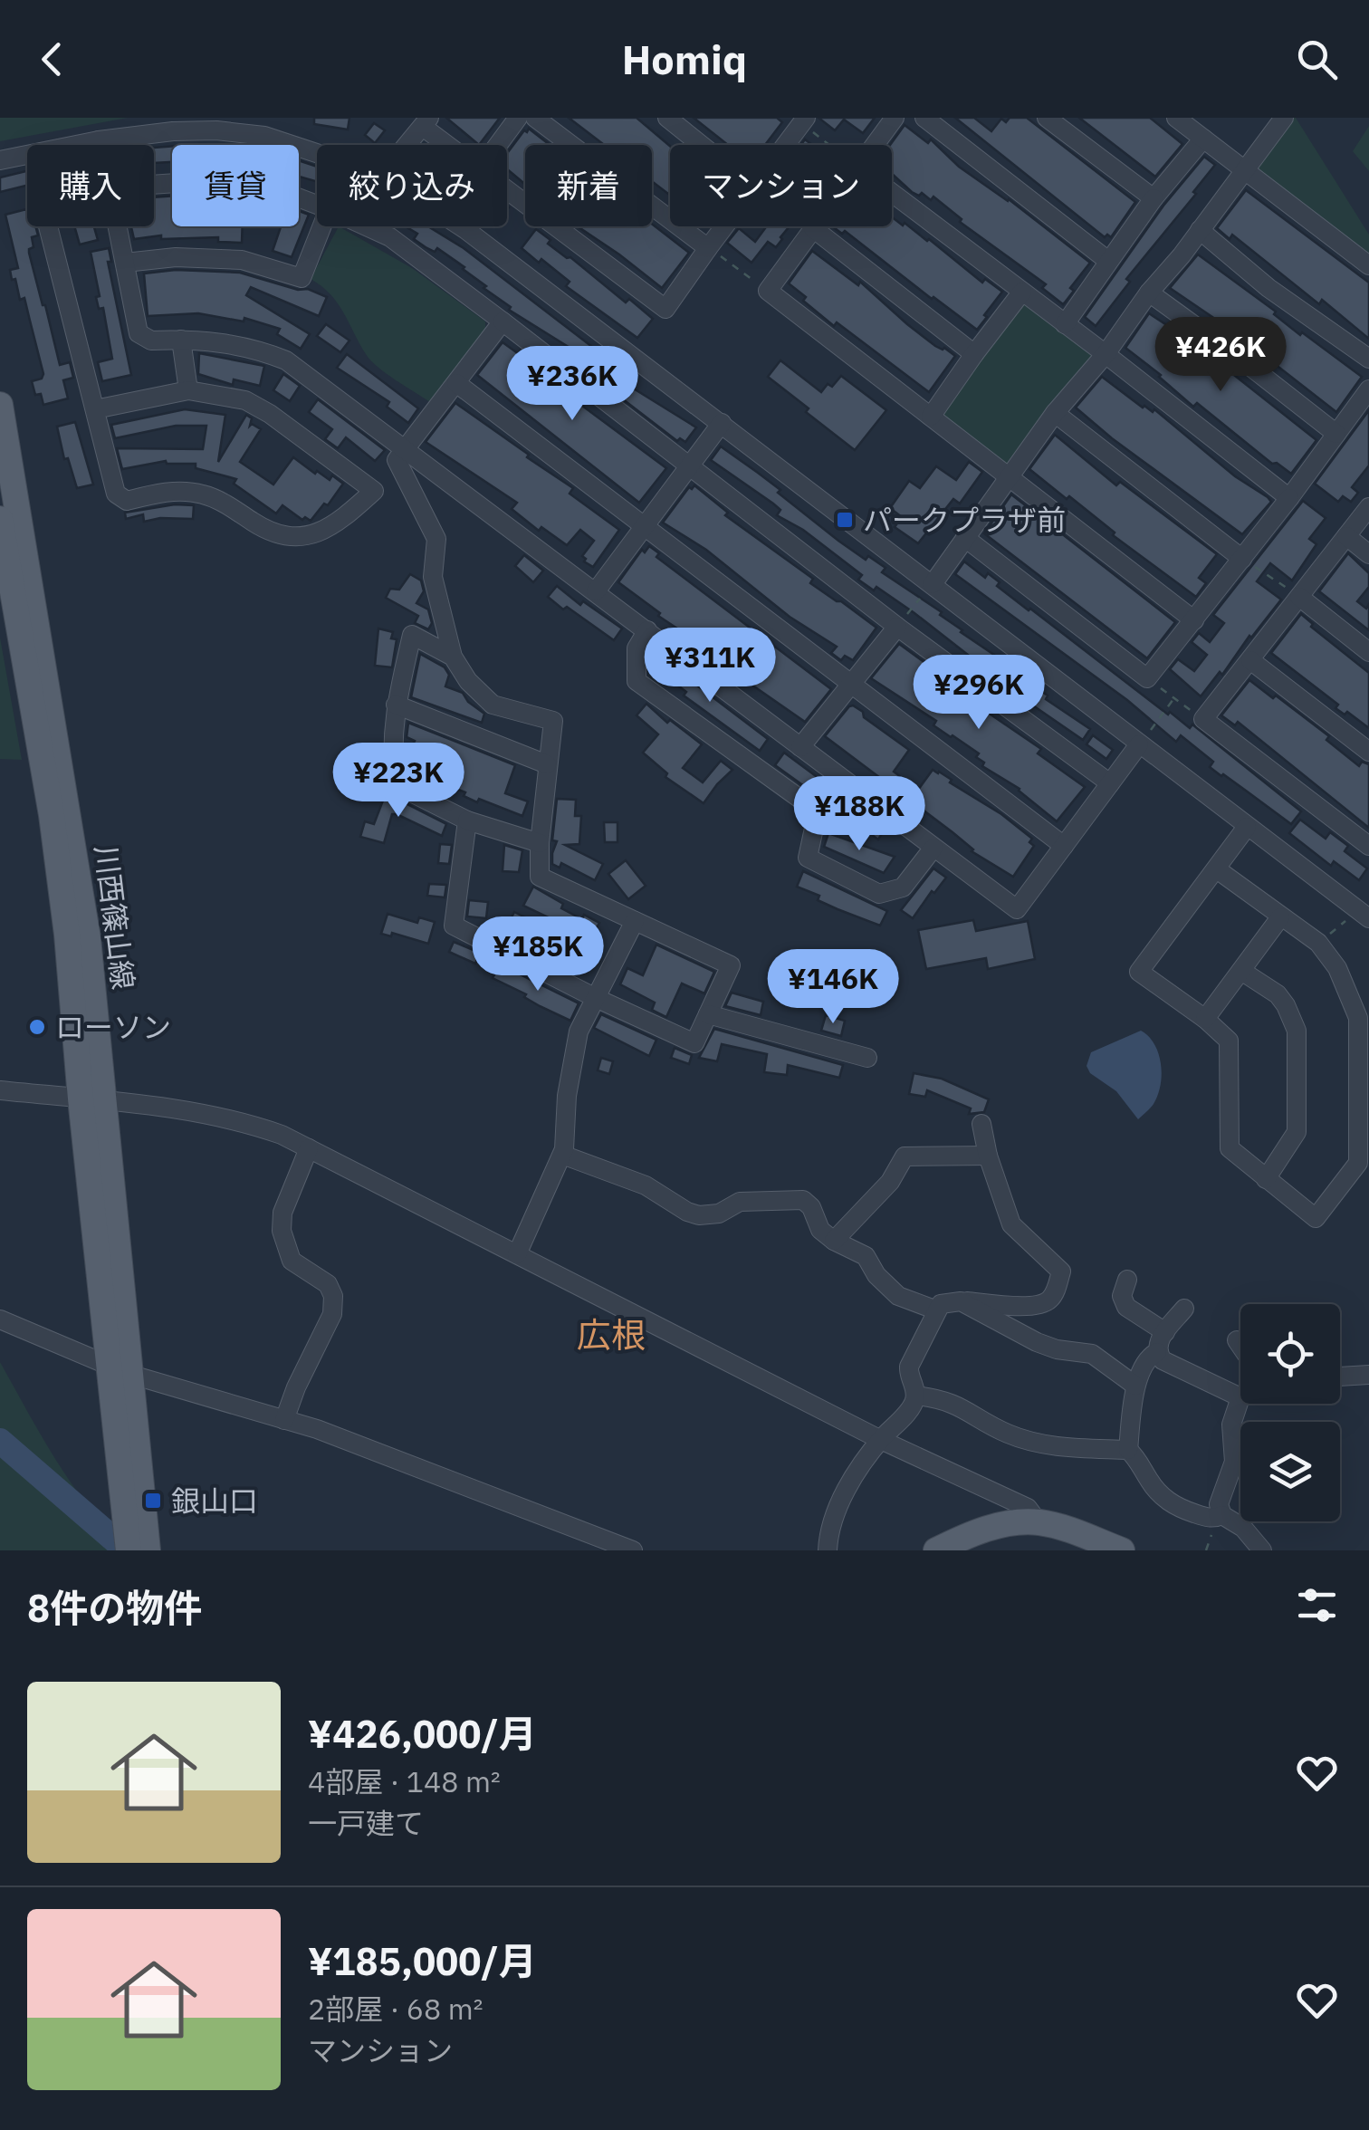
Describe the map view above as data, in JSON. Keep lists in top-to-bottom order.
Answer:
{
  "streets": {
    "main road": ["川西篠山線"]
  },
  "districts": ["広根"],
  "places": {
    "transit": ["パークプラザ前", "銀山口"],
    "other": ["ローソン"]
  },
  "page": {
    "header": "Homiq",
    "chip": [
      "購入",
      "賃貸",
      "絞り込み",
      "新着",
      "マンション"
    ],
    "price": [
      "¥426K",
      "¥236K",
      "¥311K",
      "¥296K",
      "¥223K",
      "¥188K",
      "¥185K",
      "¥146K"
    ],
    "heading": "8件の物件",
    "list": [
      {
        "name": "¥426,000/月",
        "note": "4部屋 · 148 m² · 一戸建て"
      },
      {
        "name": "¥185,000/月",
        "note": "2部屋 · 68 m² · マンション"
      }
    ]
  }
}
